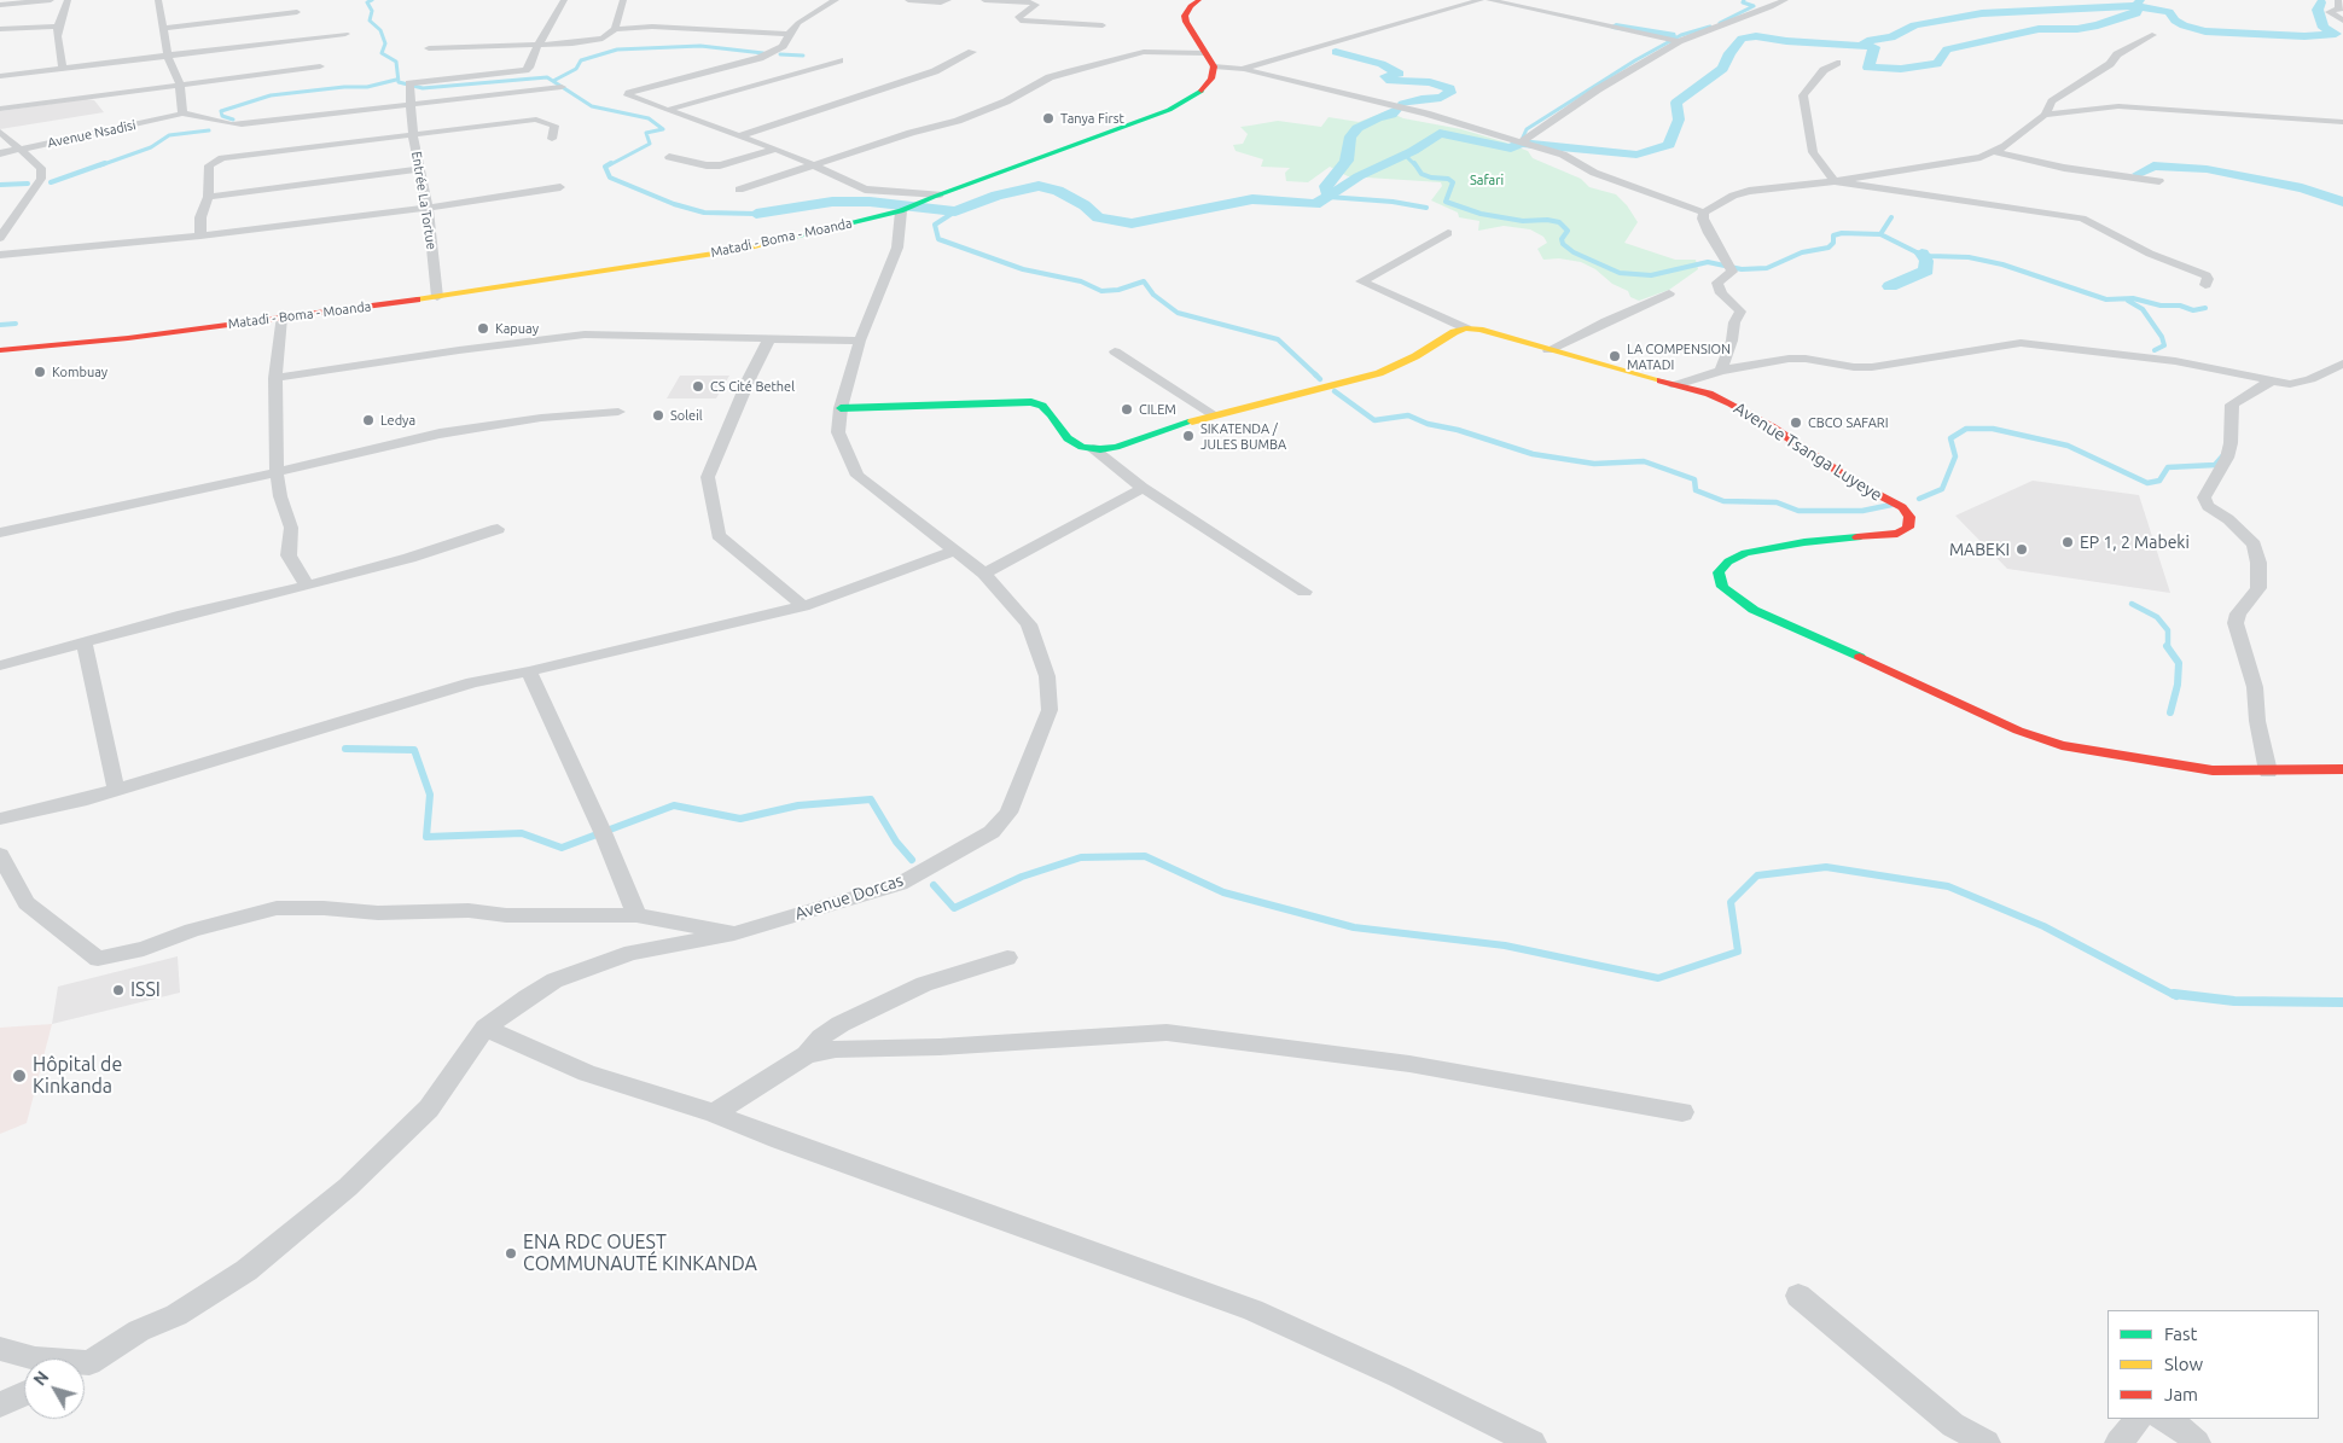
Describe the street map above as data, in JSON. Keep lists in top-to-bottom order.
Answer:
{
  "streets": {
    "main road": ["Matadi - Boma - Moanda", "Avenue Tsanga Luyeye"],
    "street": ["Avenue Nsadisi", "Entrée La Tortue", "Avenue Dorcas"]
  },
  "crossings": [
    ["Entrée La Tortue", "Matadi - Boma - Moanda"],
    ["Matadi - Boma - Moanda", "Avenue Dorcas"]
  ],
  "parks": ["Safari"],
  "places": [
    "Tanya First",
    "Kapuay",
    "LA COMPENSION MATADI",
    "Kombuay",
    "CS Cité Bethel",
    "CILEM",
    "Soleil",
    "Ledya",
    "CBCO SAFARI",
    "SIKATENDA / JULES BUMBA",
    "EP 1, 2 Mabeki",
    "MABEKI",
    "ISSI",
    "Hôpital de Kinkanda",
    "ENA RDC OUEST COMMUNAUTÉ KINKANDA"
  ],
  "legend": ["Fast", "Slow", "Jam"],
  "north": "top left"
}
